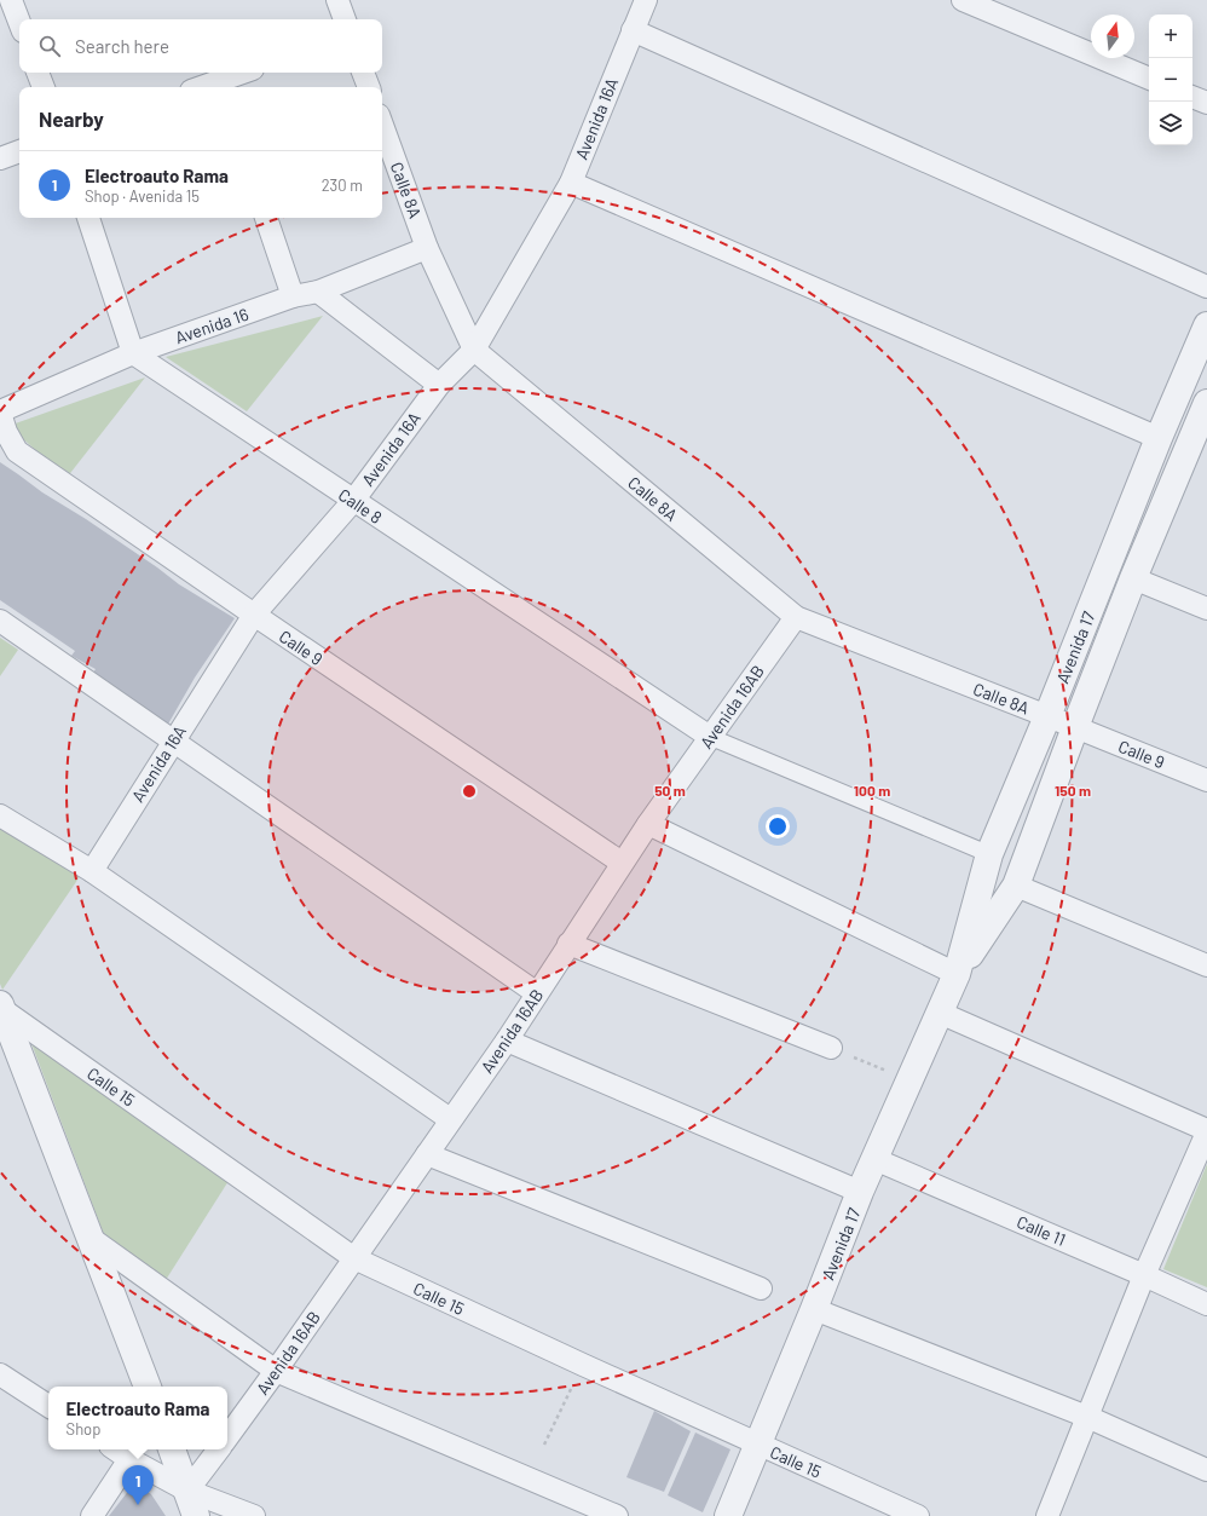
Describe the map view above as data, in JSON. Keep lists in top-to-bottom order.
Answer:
{
  "streets": {
    "street": [
      "Avenida 16A",
      "Calle 8A",
      "Avenida 16",
      "Calle 8",
      "Calle 9",
      "Avenida 17",
      "Avenida 16AB",
      "Calle 15",
      "Calle 11"
    ]
  },
  "crossings": [
    ["Avenida 16A", "Calle 8A"],
    ["Avenida 16A", "Calle 8"],
    ["Avenida 16A", "Calle 9"],
    ["Calle 8A", "Avenida 16"],
    ["Calle 8A", "Calle 9"],
    ["Calle 8A", "Avenida 17"],
    ["Calle 8A", "Avenida 16AB"],
    ["Avenida 16", "Calle 8"],
    ["Avenida 16", "Calle 9"],
    ["Calle 8", "Avenida 16AB"],
    ["Calle 9", "Avenida 17"],
    ["Calle 9", "Avenida 16AB"],
    ["Avenida 17", "Calle 15"],
    ["Avenida 17", "Calle 11"],
    ["Avenida 16AB", "Calle 15"]
  ],
  "north": "top",
  "page": {
    "map_buttons": ["+", "−"],
    "search": "Search here",
    "heading": "Nearby",
    "list": [
      {
        "mark": "1",
        "name": "Electroauto Rama",
        "note": "Shop · Avenida 15",
        "value": "230 m"
      }
    ],
    "popup": ["Electroauto Rama", "Shop"],
    "pins": "1"
  },
  "rings": ["50 m", "100 m", "150 m"]
}
